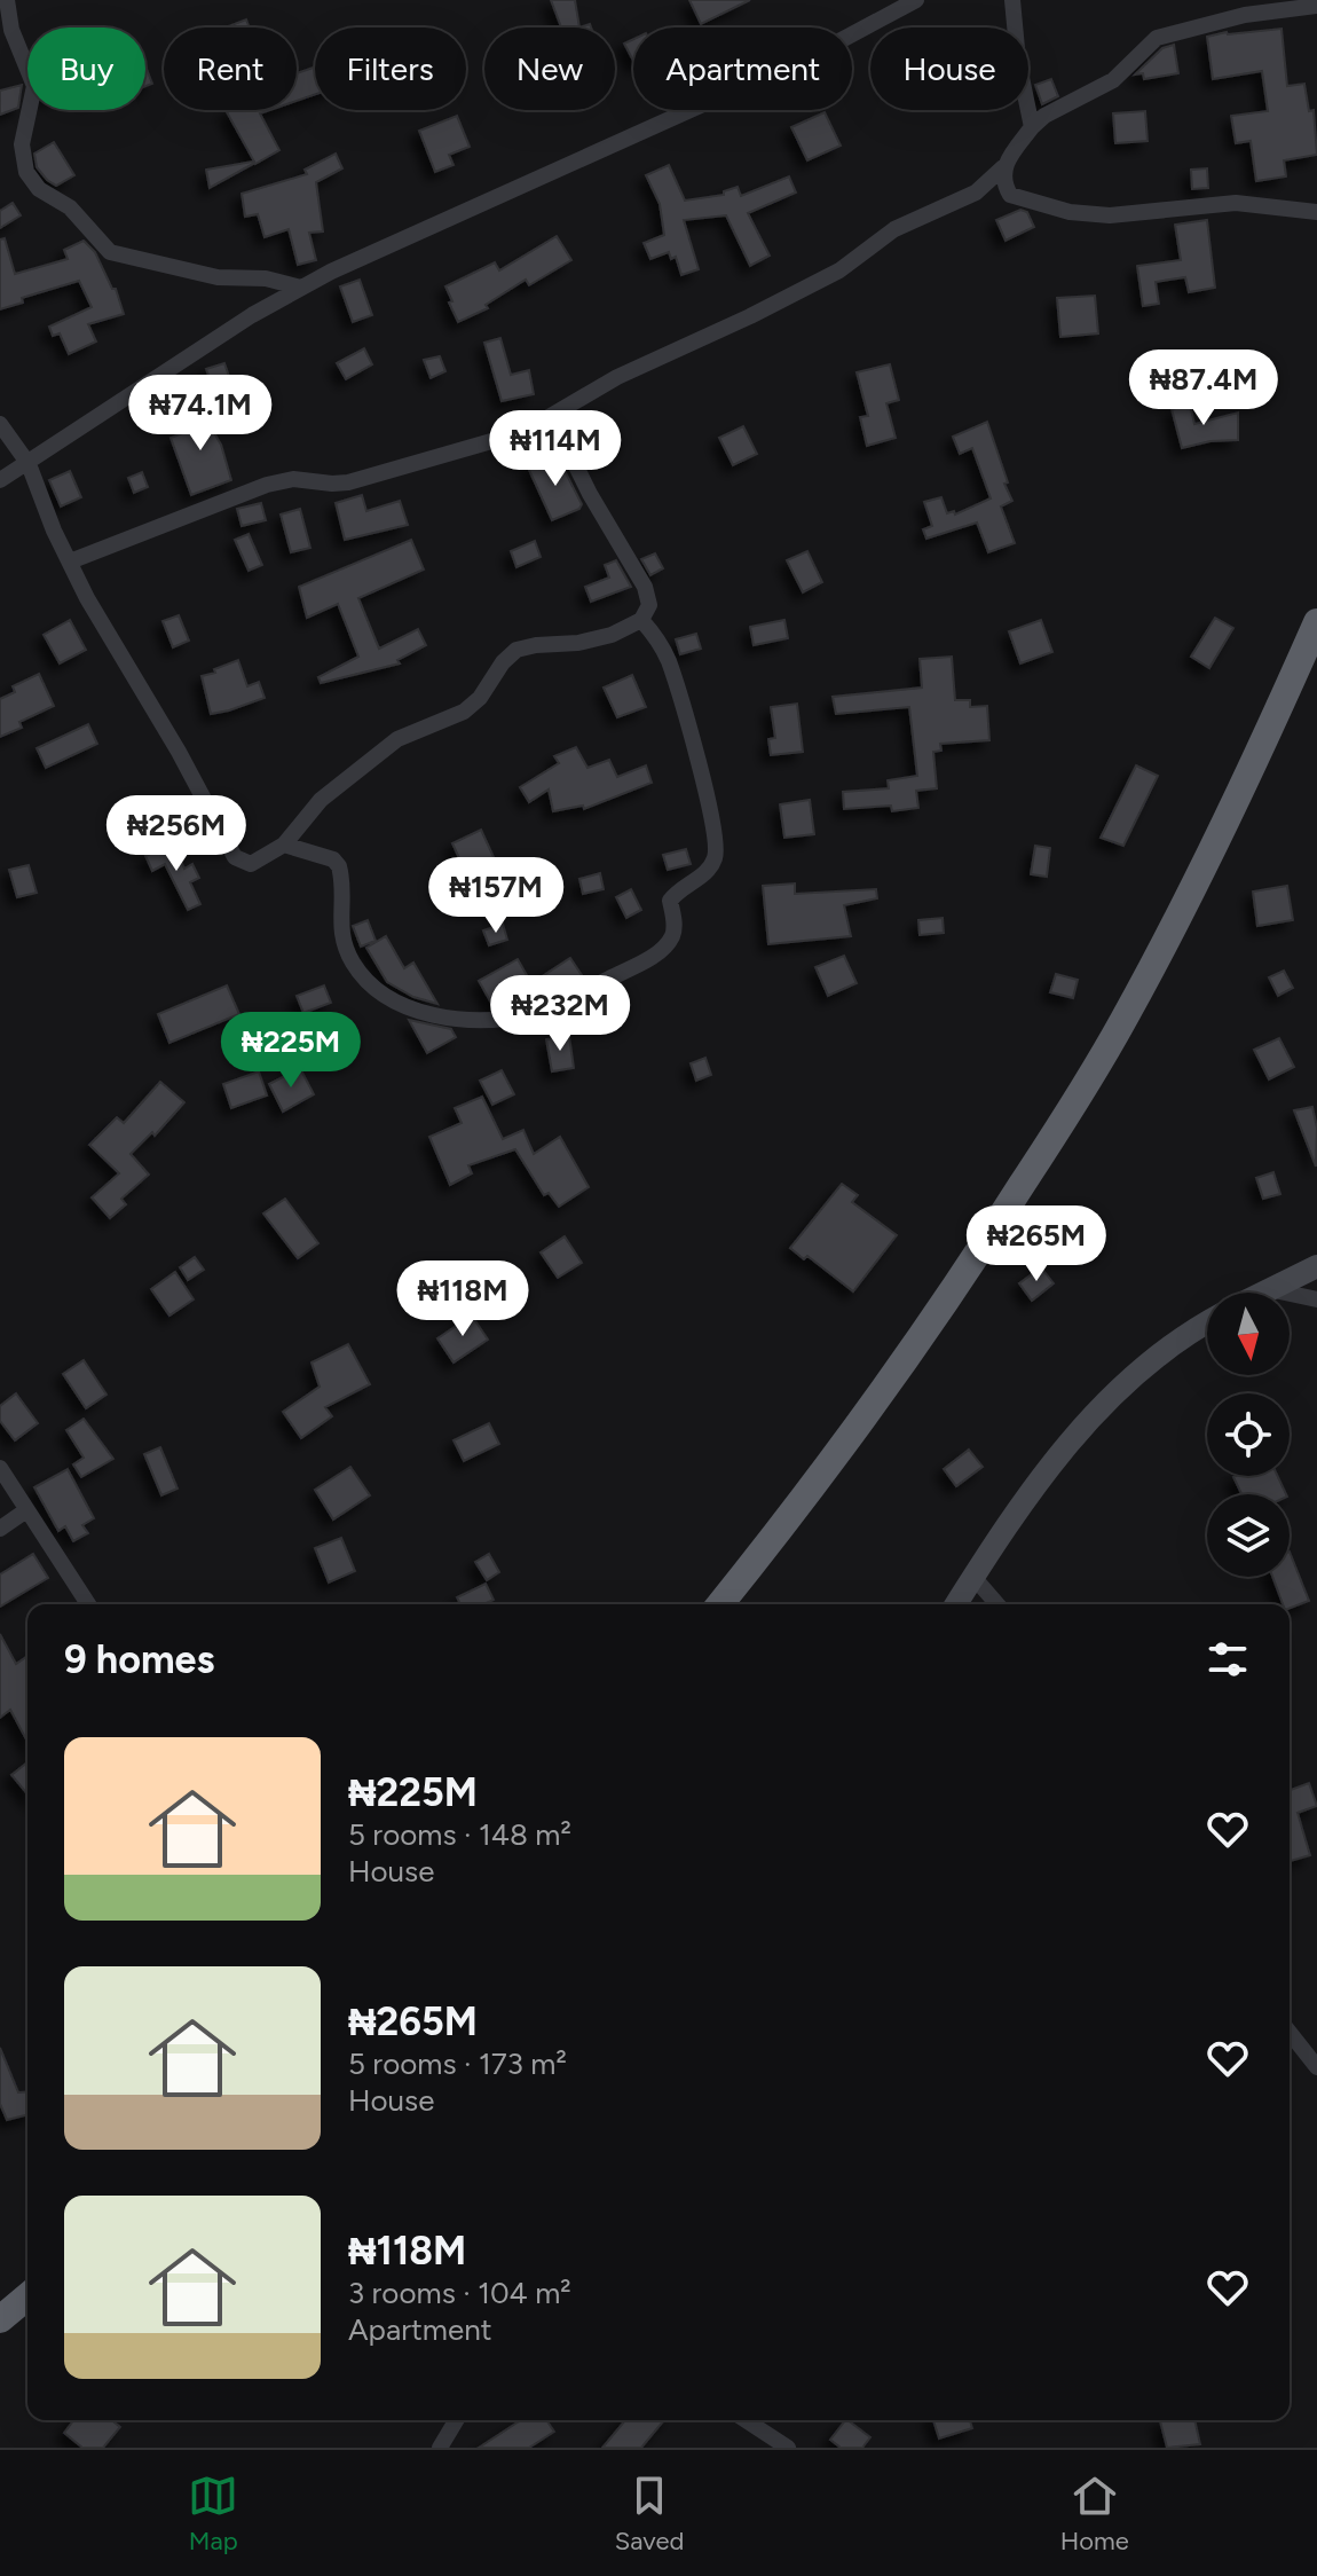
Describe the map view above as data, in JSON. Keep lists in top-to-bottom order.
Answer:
{
  "north": "bottom",
  "page": {
    "chip": [
      "Buy",
      "Rent",
      "Filters",
      "New",
      "Apartment",
      "House"
    ],
    "price": [
      "₦87.4M",
      "₦74.1M",
      "₦114M",
      "₦256M",
      "₦157M",
      "₦232M",
      "₦225M",
      "₦265M",
      "₦118M"
    ],
    "heading": "9 homes",
    "list": [
      {
        "name": "₦225M",
        "note": "5 rooms · 148 m² · House"
      },
      {
        "name": "₦265M",
        "note": "5 rooms · 173 m² · House"
      },
      {
        "name": "₦118M",
        "note": "3 rooms · 104 m² · Apartment"
      }
    ],
    "tabs": ["Map", "Saved", "Home"]
  }
}
